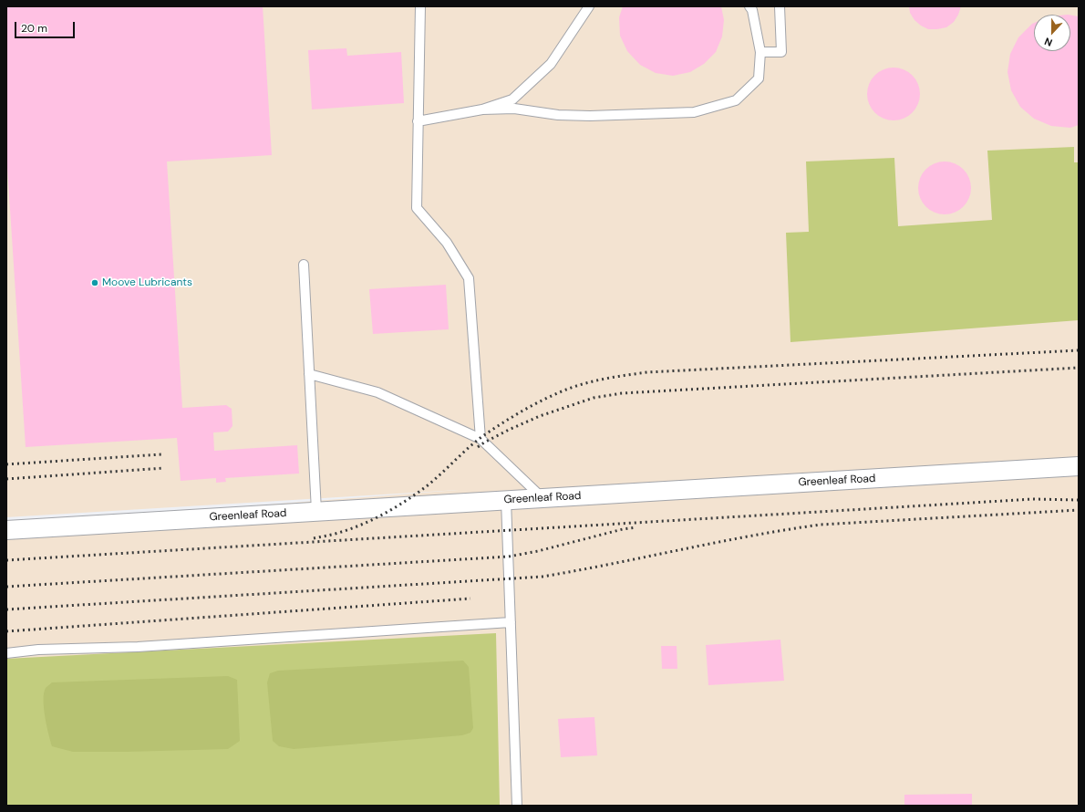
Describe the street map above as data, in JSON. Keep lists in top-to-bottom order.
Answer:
{
  "streets": {
    "street": ["Greenleaf Road"]
  },
  "places": ["Moove Lubricants"],
  "scale_bar": "20 m",
  "north": "bottom"
}
